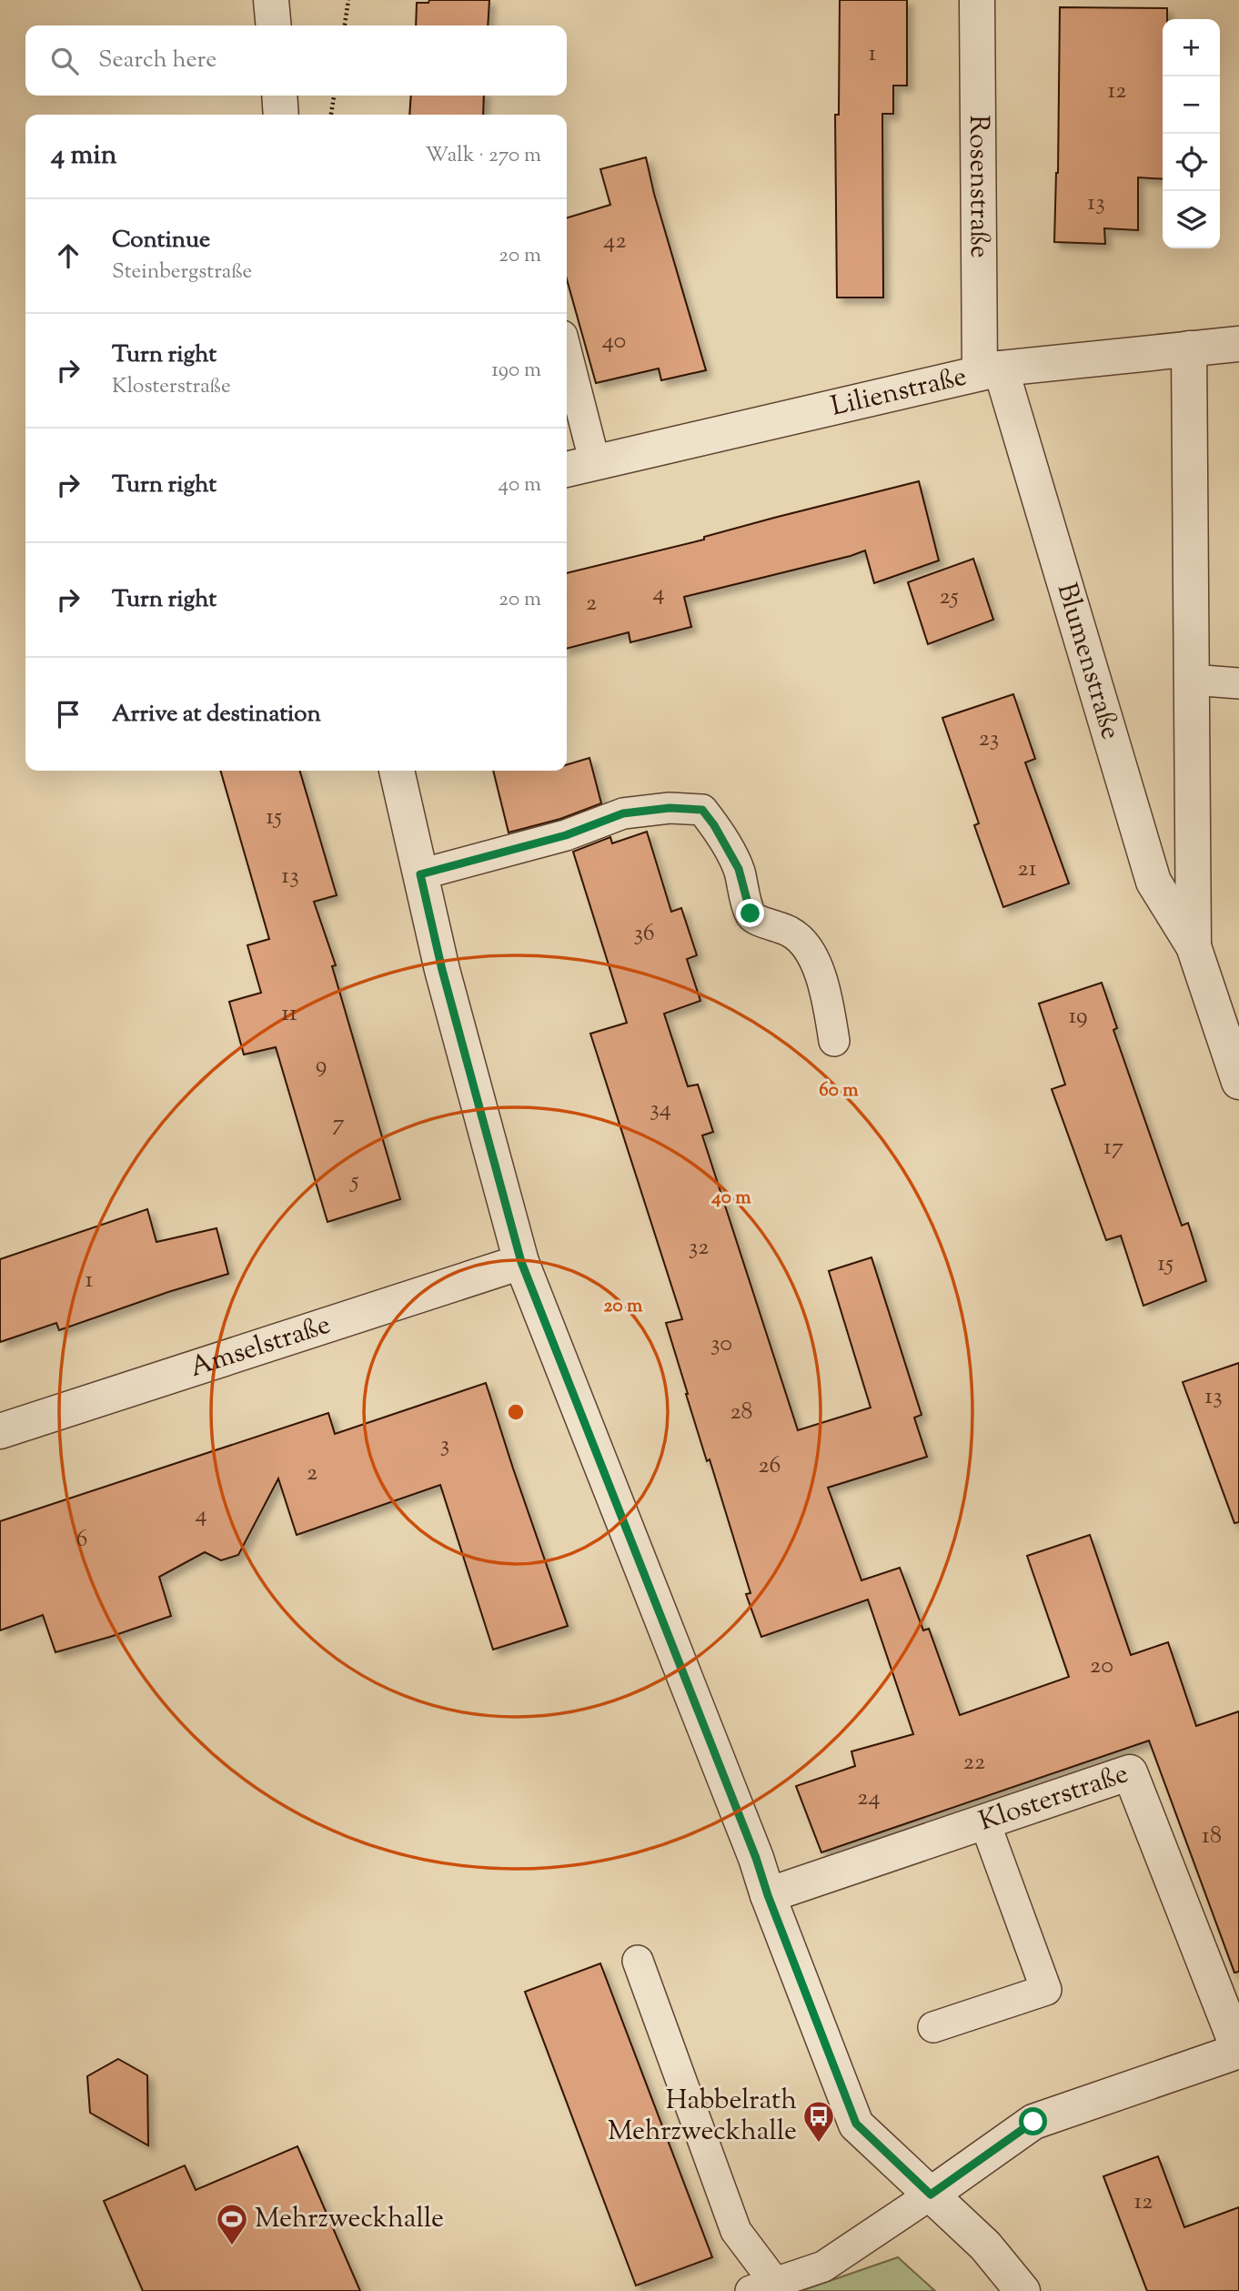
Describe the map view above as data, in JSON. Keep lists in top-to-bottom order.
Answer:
{
  "streets": {
    "street": [
      "Rosenstraße",
      "Lilienstraße",
      "Blumenstraße",
      "Amselstraße",
      "Klosterstraße"
    ]
  },
  "crossings": [
    ["Rosenstraße", "Lilienstraße"],
    ["Rosenstraße", "Blumenstraße"],
    ["Lilienstraße", "Blumenstraße"]
  ],
  "places": {
    "bus stop": ["Habbelrath Mehrzweckhalle"],
    "sports": ["Mehrzweckhalle"]
  },
  "house_numbers": [
    "1",
    "12",
    "13",
    "42",
    "40",
    "4",
    "25",
    "2",
    "23",
    "15",
    "21",
    "13",
    "36",
    "11",
    "19",
    "9",
    "34",
    "7",
    "17",
    "5",
    "32",
    "15",
    "1",
    "30",
    "13",
    "28",
    "3",
    "26",
    "2",
    "4",
    "6",
    "20",
    "22",
    "24",
    "18",
    "12"
  ],
  "page": {
    "map_buttons": ["+", "−"],
    "search": "Search here",
    "heading": ["4 min", "Walk · 270 m"],
    "list": [
      ["Continue", "Steinbergstraße", "20 m"],
      ["Turn right", "Klosterstraße", "190 m"],
      ["Turn right", "40 m"],
      ["Turn right", "20 m"],
      "Arrive at destination"
    ]
  },
  "rings": ["60 m", "40 m", "20 m"]
}
